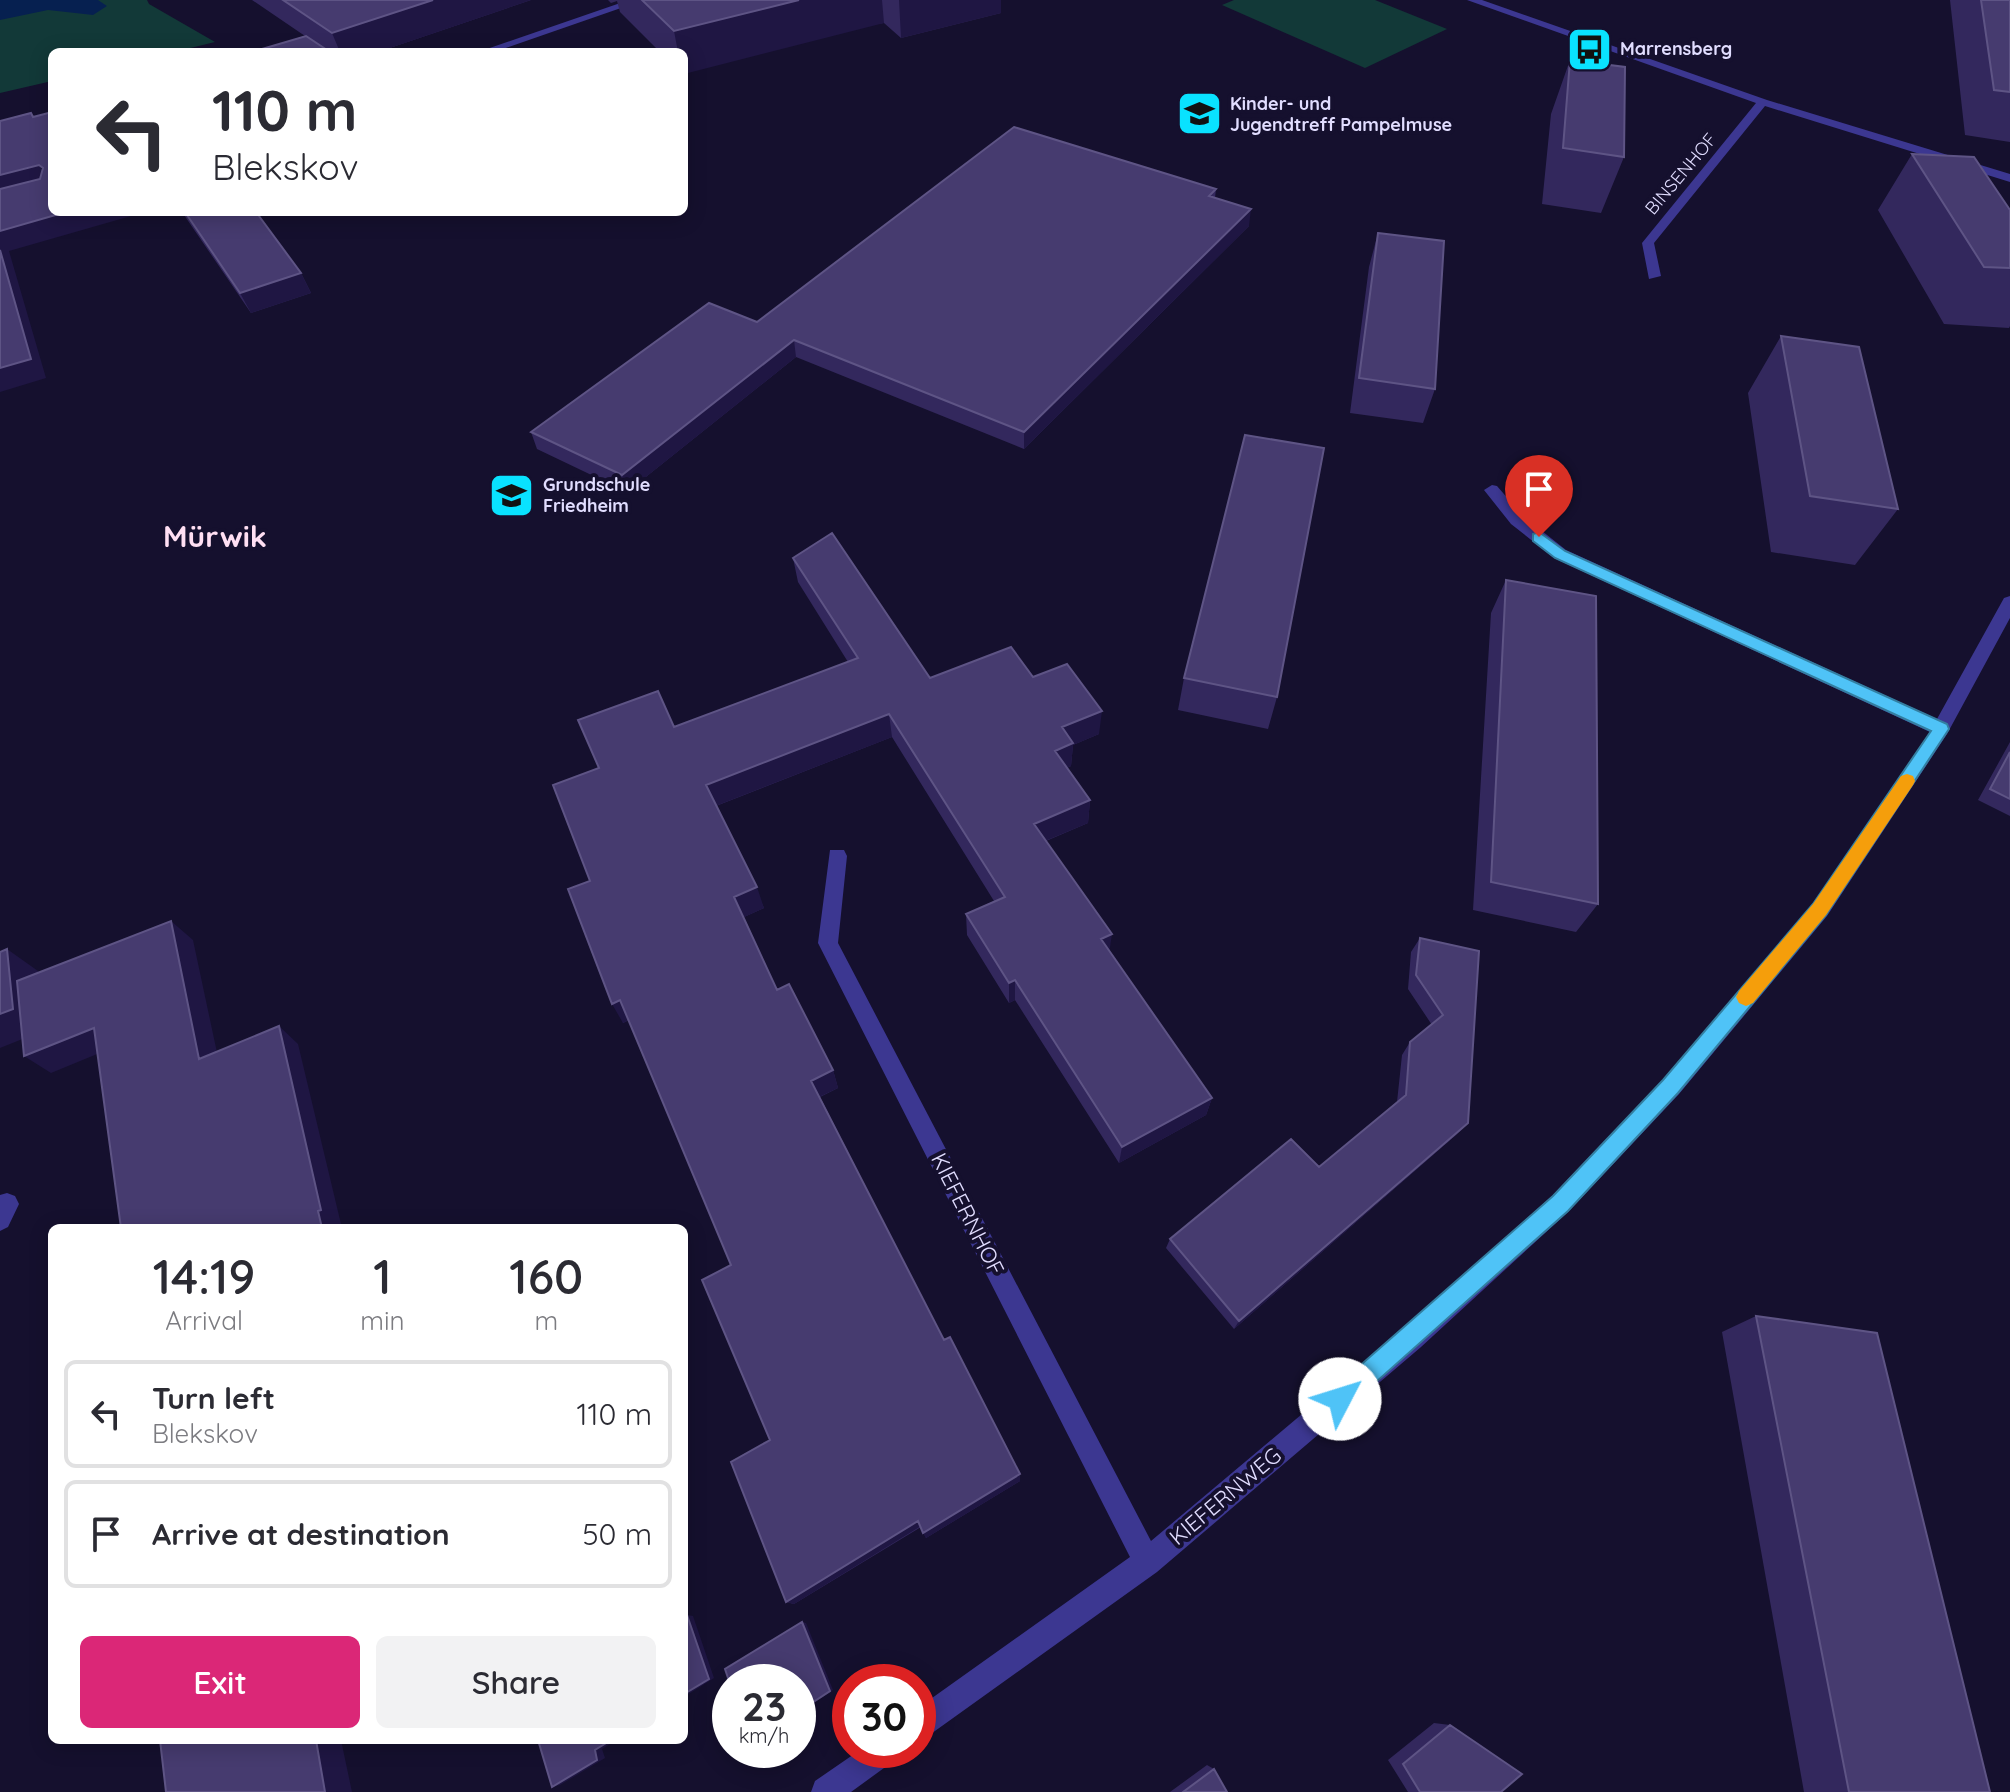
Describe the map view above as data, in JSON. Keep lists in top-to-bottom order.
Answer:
{
  "streets": {
    "street": ["BINSENHOF", "KIEFERNHOF", "KIEFERNWEG"]
  },
  "crossings": [
    ["KIEFERNHOF", "KIEFERNWEG"]
  ],
  "districts": ["Mürwik"],
  "places": {
    "bus stop": ["Marrensberg"],
    "school or university": ["Kinder- und Jugendtreff Pampelmuse", "Grundschule Friedheim"]
  },
  "page": {
    "turn": ["110 m", "Blekskov"],
    "eta": [
      "14:19",
      "Arrival",
      "1",
      "min",
      "160",
      "m"
    ],
    "list": [
      {
        "name": "Turn left",
        "note": "Blekskov",
        "value": "110 m"
      },
      {
        "name": "Arrive at destination",
        "value": "50 m"
      }
    ],
    "buttons": ["Exit", "Share"],
    "speed": "23 km/h",
    "limit": "30"
  }
}
